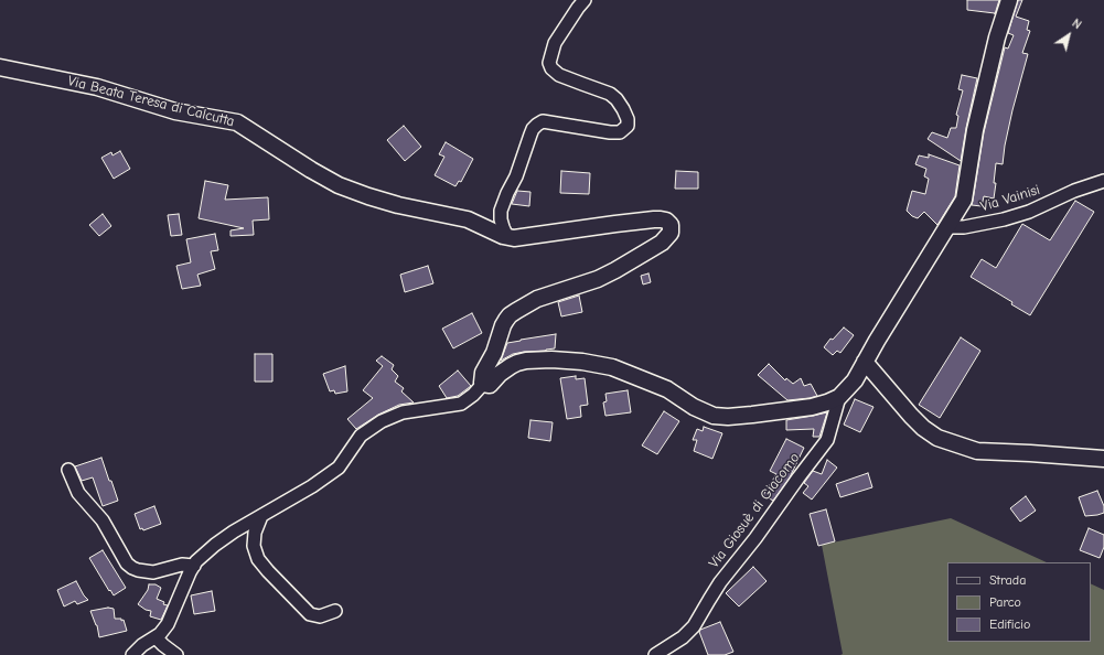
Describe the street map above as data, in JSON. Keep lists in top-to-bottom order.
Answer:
{
  "streets": {
    "street": ["Via Beata Teresa di Calcutta", "Via Vainisi", "Via Giosuè di Giacomo"]
  },
  "legend": ["Strada", "Parco", "Edificio"],
  "north": "top right"
}
